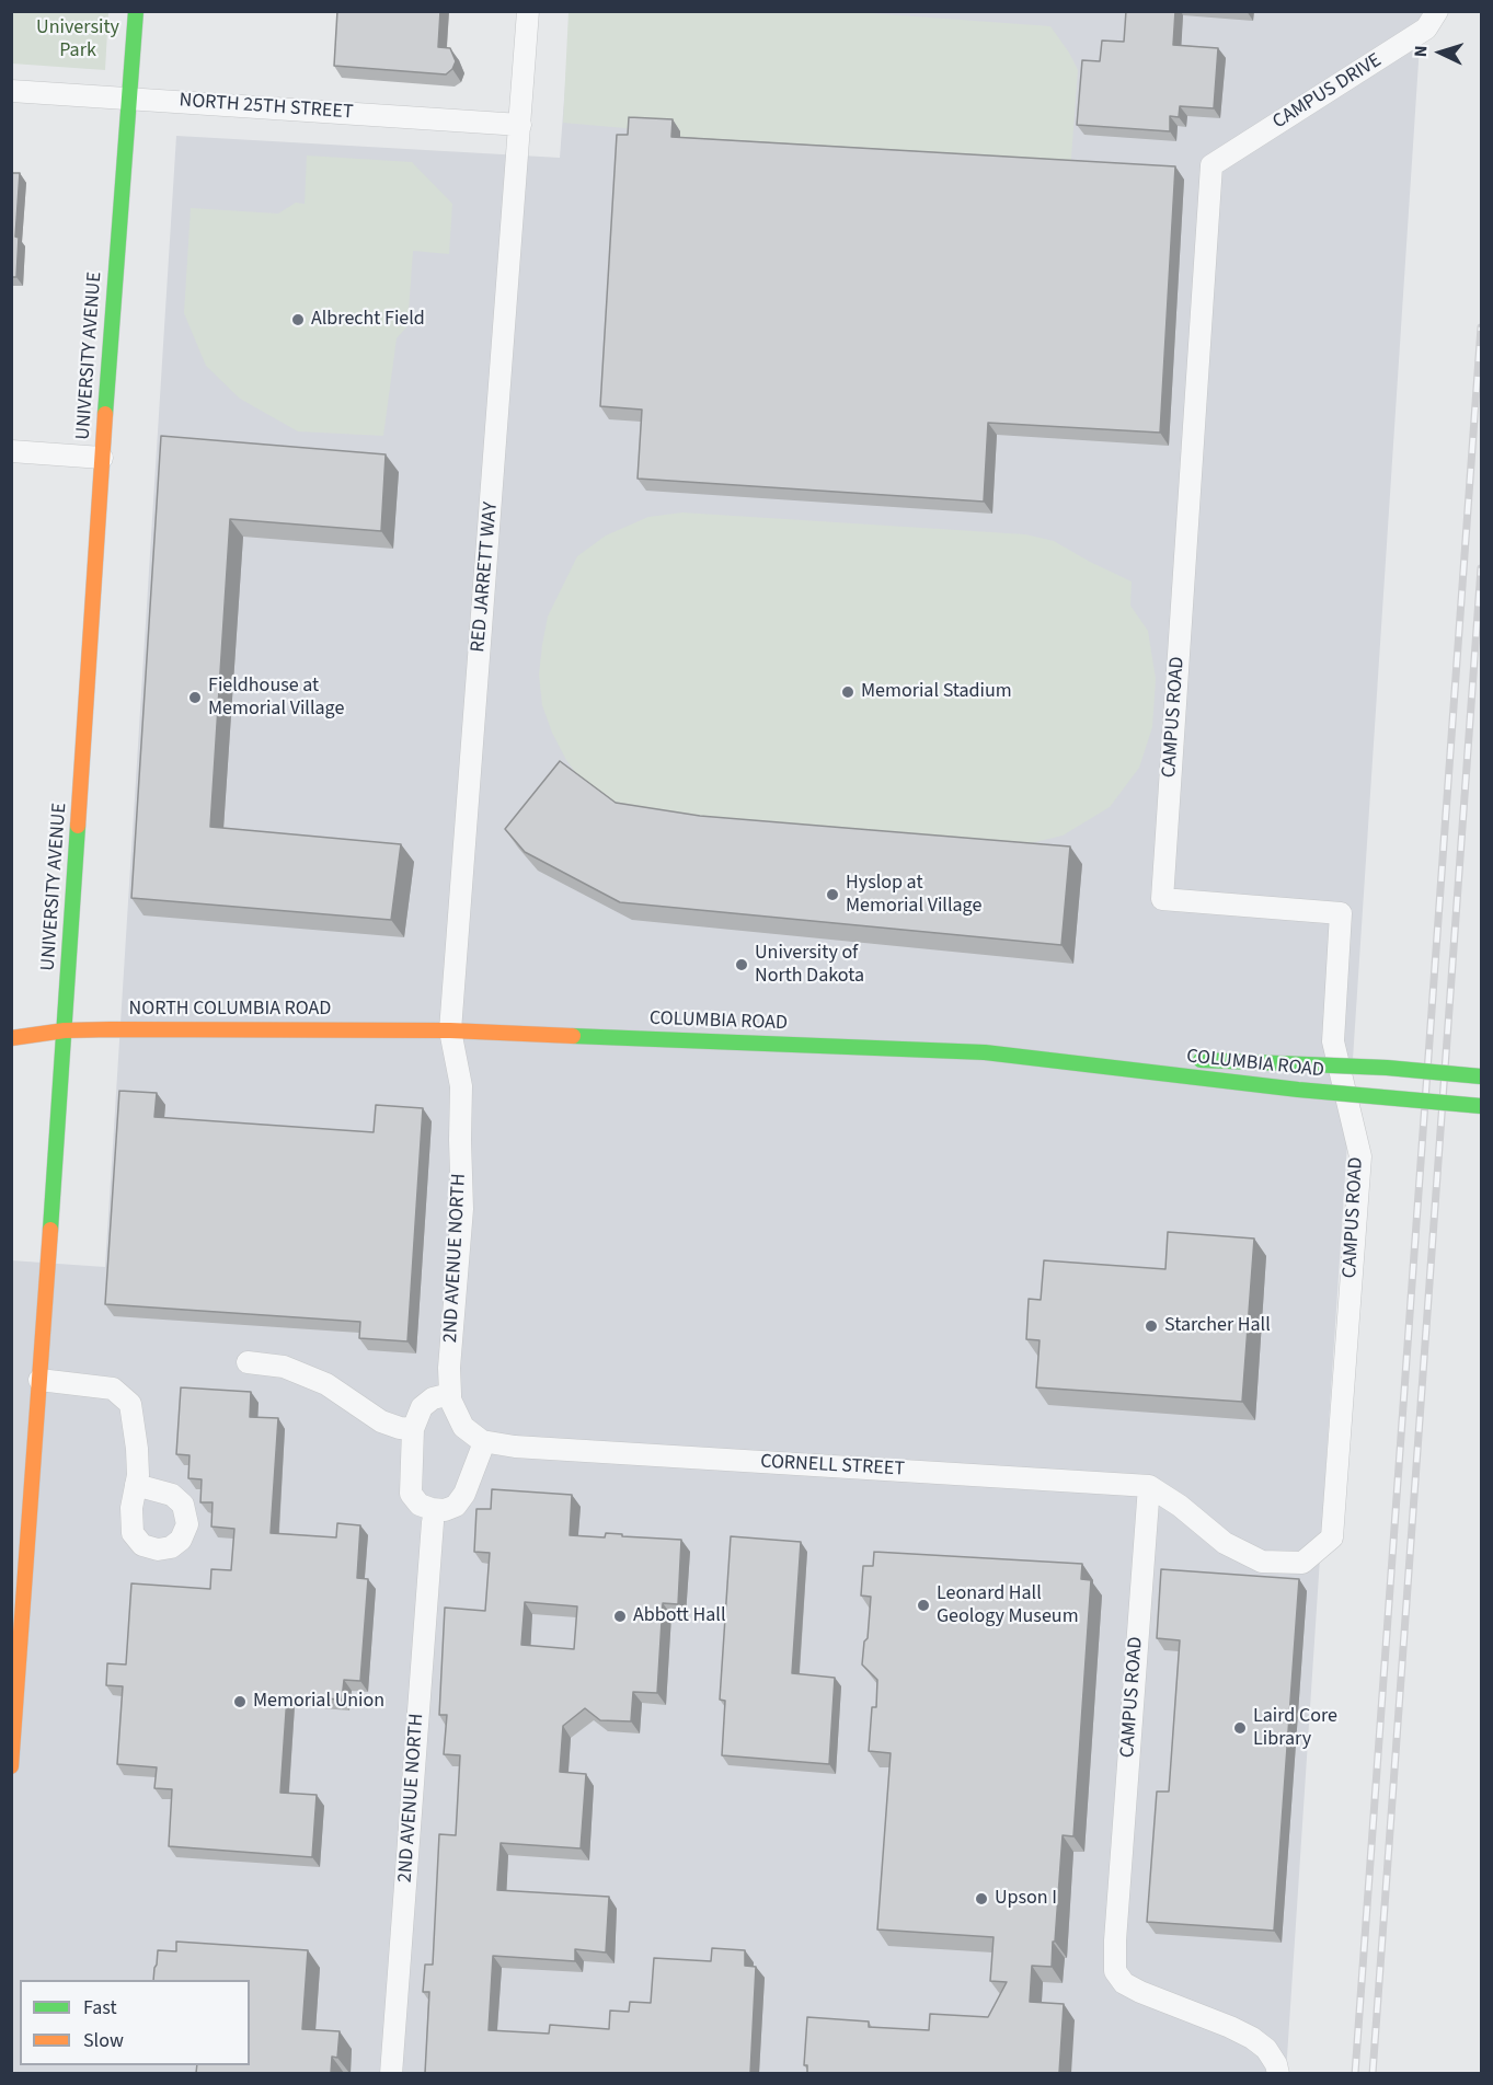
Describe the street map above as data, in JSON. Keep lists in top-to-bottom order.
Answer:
{
  "streets": {
    "main road": ["UNIVERSITY AVENUE", "NORTH COLUMBIA ROAD", "COLUMBIA ROAD"],
    "street": [
      "CAMPUS DRIVE",
      "NORTH 25TH STREET",
      "RED JARRETT WAY",
      "CAMPUS ROAD",
      "2ND AVENUE NORTH",
      "CORNELL STREET"
    ]
  },
  "crossings": [
    ["CAMPUS DRIVE", "CAMPUS ROAD"],
    ["NORTH 25TH STREET", "UNIVERSITY AVENUE"],
    ["NORTH 25TH STREET", "RED JARRETT WAY"],
    ["UNIVERSITY AVENUE", "NORTH COLUMBIA ROAD"],
    ["RED JARRETT WAY", "NORTH COLUMBIA ROAD"],
    ["RED JARRETT WAY", "COLUMBIA ROAD"],
    ["RED JARRETT WAY", "2ND AVENUE NORTH"],
    ["CAMPUS ROAD", "CORNELL STREET"],
    ["NORTH COLUMBIA ROAD", "COLUMBIA ROAD"],
    ["NORTH COLUMBIA ROAD", "2ND AVENUE NORTH"],
    ["COLUMBIA ROAD", "2ND AVENUE NORTH"],
    ["2ND AVENUE NORTH", "CORNELL STREET"]
  ],
  "parks": ["University Park"],
  "places": [
    "Albrecht Field",
    "Memorial Stadium",
    "Fieldhouse at Memorial Village",
    "Hyslop at Memorial Village",
    "University of North Dakota",
    "Starcher Hall",
    "Leonard Hall Geology Museum",
    "Abbott Hall",
    "Memorial Union",
    "Laird Core Library",
    "Upson I"
  ],
  "legend": ["Fast", "Slow"],
  "north": "left"
}
